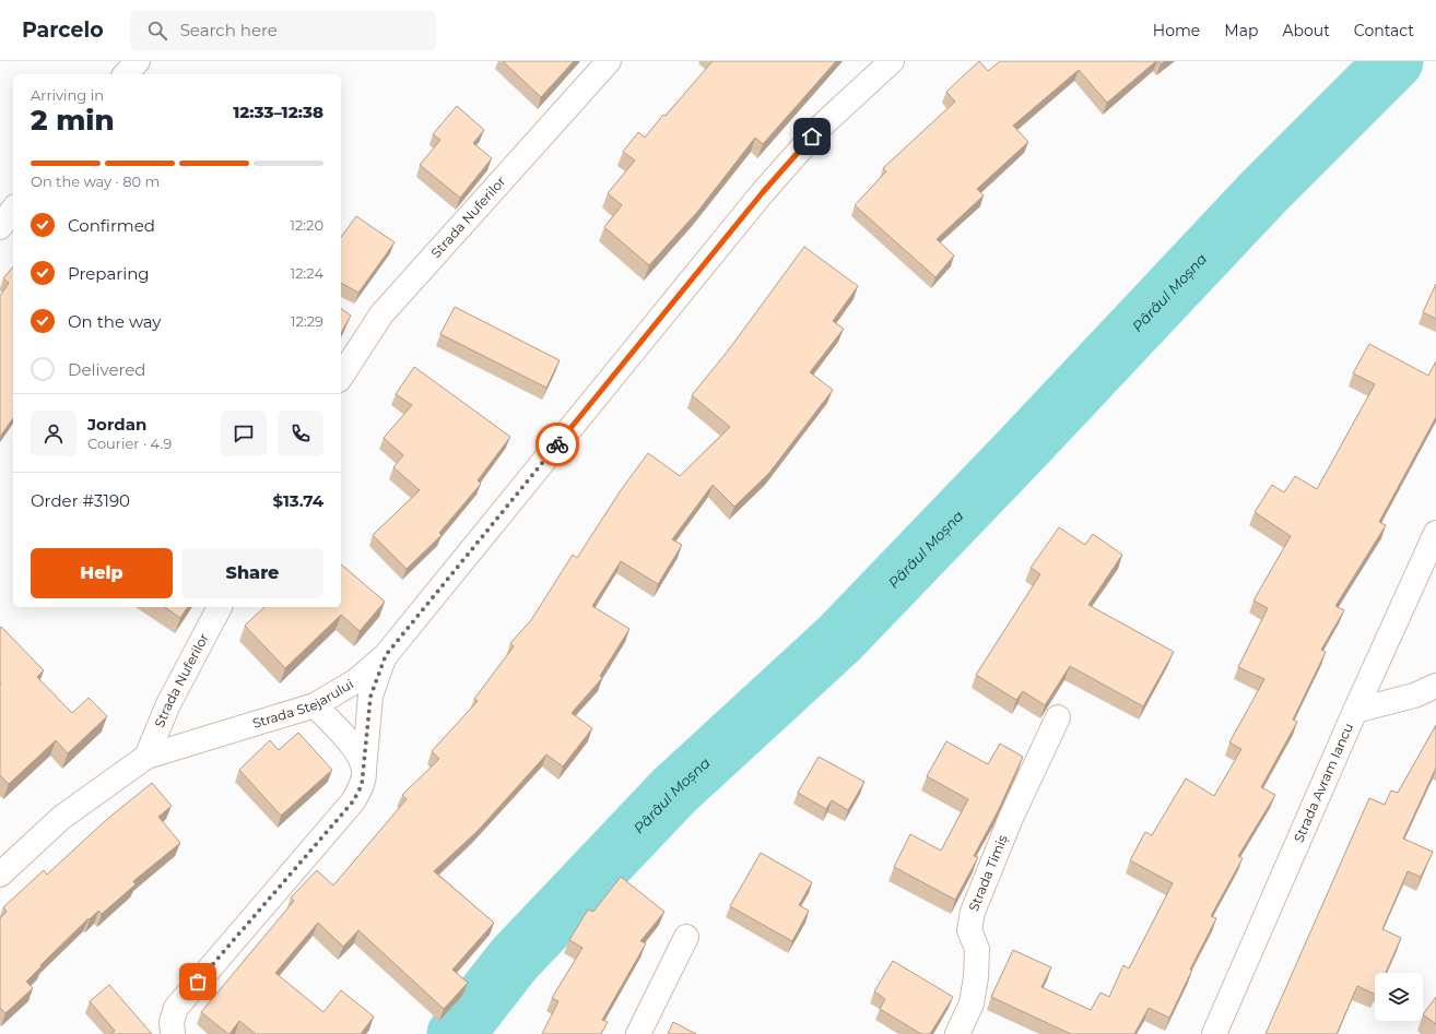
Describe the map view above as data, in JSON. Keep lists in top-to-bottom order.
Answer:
{
  "streets": {
    "street": [
      "Strada Nuferilor",
      "Strada Stejarului",
      "Strada Avram Iancu",
      "Strada Timiș"
    ]
  },
  "crossings": [
    ["Strada Nuferilor", "Strada Stejarului"]
  ],
  "water": ["Pârâul Moșna"],
  "page": {
    "header": "Parcelo",
    "search": "Search here",
    "nav": [
      "Home",
      "Map",
      "About",
      "Contact"
    ],
    "heading": ["2 min", "Arriving in", "12:33–12:38"],
    "panel": [
      "Jordan",
      "Courier · 4.9",
      "Order #3190",
      "$13.74"
    ],
    "bar": "On the way · 80 m",
    "list": [
      ["Confirmed", "12:20"],
      ["Preparing", "12:24"],
      ["On the way", "12:29"],
      "Delivered"
    ],
    "buttons": ["Help", "Share"]
  }
}
